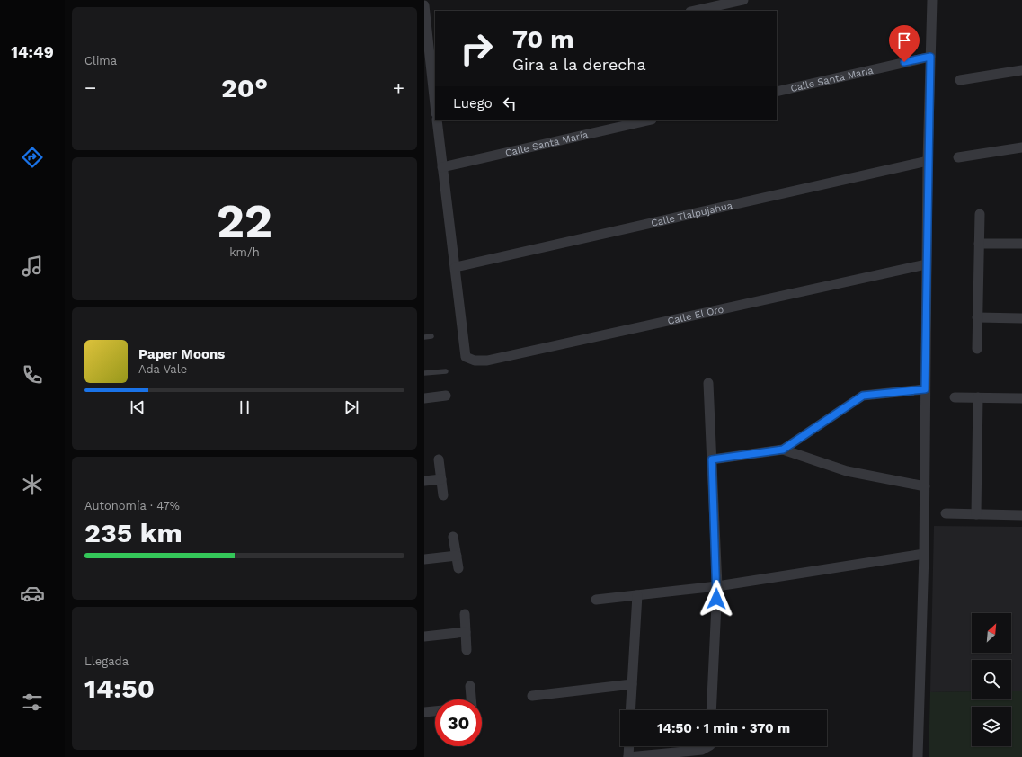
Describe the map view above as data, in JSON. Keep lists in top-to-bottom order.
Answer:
{
  "streets": {
    "street": ["Calle Santa María", "Calle Tlalpujahua", "Calle El Oro"]
  },
  "crossings": [
    ["Calle Tlalpujahua", "Calle El Oro"]
  ],
  "north": "top right",
  "page": {
    "tabs": "14:49",
    "tile": [
      "Clima",
      ["22", "km/h"],
      ["Autonomía · 47%", "235 km"],
      ["Llegada", "14:50"]
    ],
    "turn": ["70 m", "Gira a la derecha"],
    "heat": ["−", "20°", "+"],
    "then": "Luego",
    "song": ["Paper Moons", "Ada Vale"],
    "limit": "30",
    "trip": "14:50 · 1 min · 370 m"
  }
}
